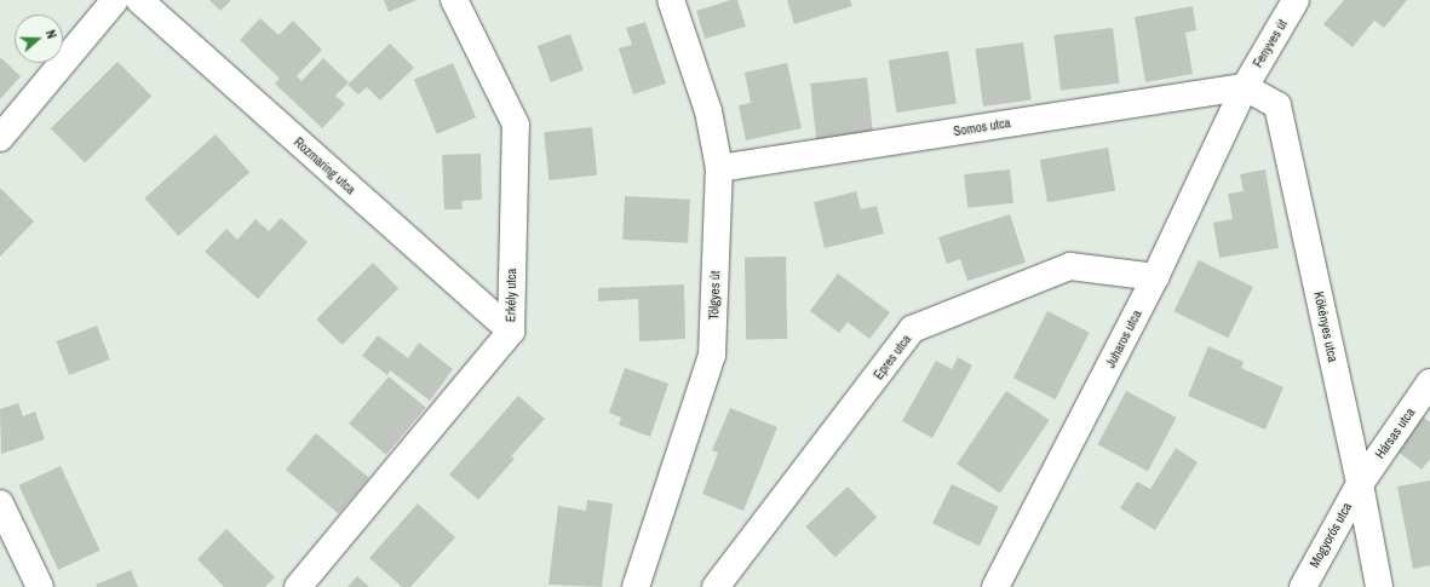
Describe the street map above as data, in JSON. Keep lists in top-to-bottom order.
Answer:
{
  "streets": {
    "street": [
      "Fenyves út",
      "Somos utca",
      "Rozmaring utca",
      "Erkély utca",
      "Tölgyes út",
      "Kökényes utca",
      "Juharos utca",
      "Epres utca",
      "Hársas utca",
      "Mogyorós utca"
    ]
  },
  "crossings": [
    ["Fenyves út", "Somos utca"],
    ["Fenyves út", "Kökényes utca"],
    ["Fenyves út", "Juharos utca"],
    ["Somos utca", "Tölgyes út"],
    ["Somos utca", "Kökényes utca"],
    ["Somos utca", "Juharos utca"],
    ["Rozmaring utca", "Erkély utca"],
    ["Kökényes utca", "Juharos utca"],
    ["Kökényes utca", "Hársas utca"],
    ["Kökényes utca", "Mogyorós utca"],
    ["Juharos utca", "Epres utca"],
    ["Hársas utca", "Mogyorós utca"]
  ],
  "north": "right"
}
